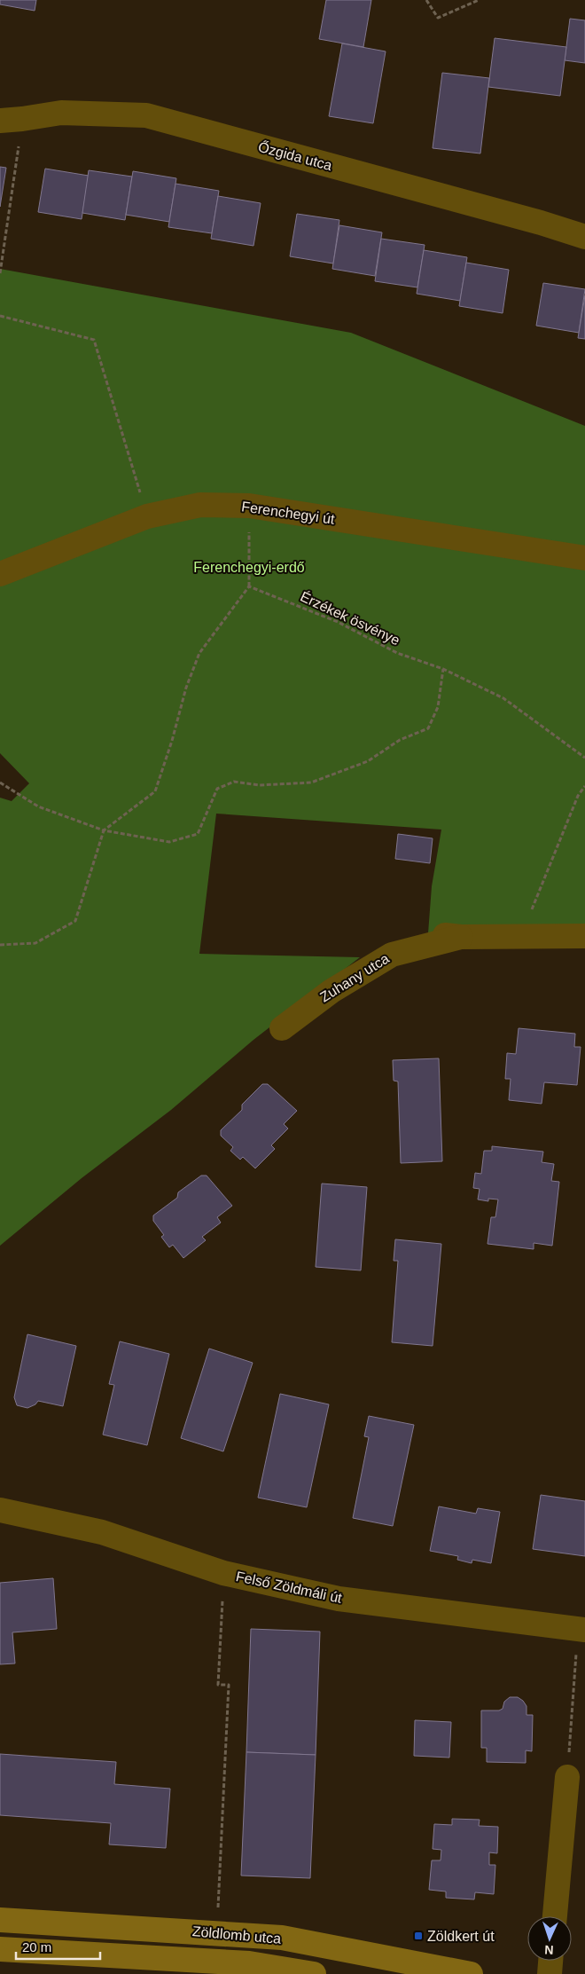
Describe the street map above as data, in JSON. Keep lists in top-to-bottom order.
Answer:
{
  "streets": {
    "street": [
      "Őzgida utca",
      "Ferenchegyi út",
      "Zuhany utca",
      "Felső Zöldmáli út",
      "Zöldlomb utca"
    ],
    "path": ["Érzékek ösvénye"]
  },
  "parks": ["Ferenchegyi-erdő"],
  "places": {
    "transit": ["Zöldkert út"]
  },
  "scale_bar": "20 m",
  "north": "bottom"
}
